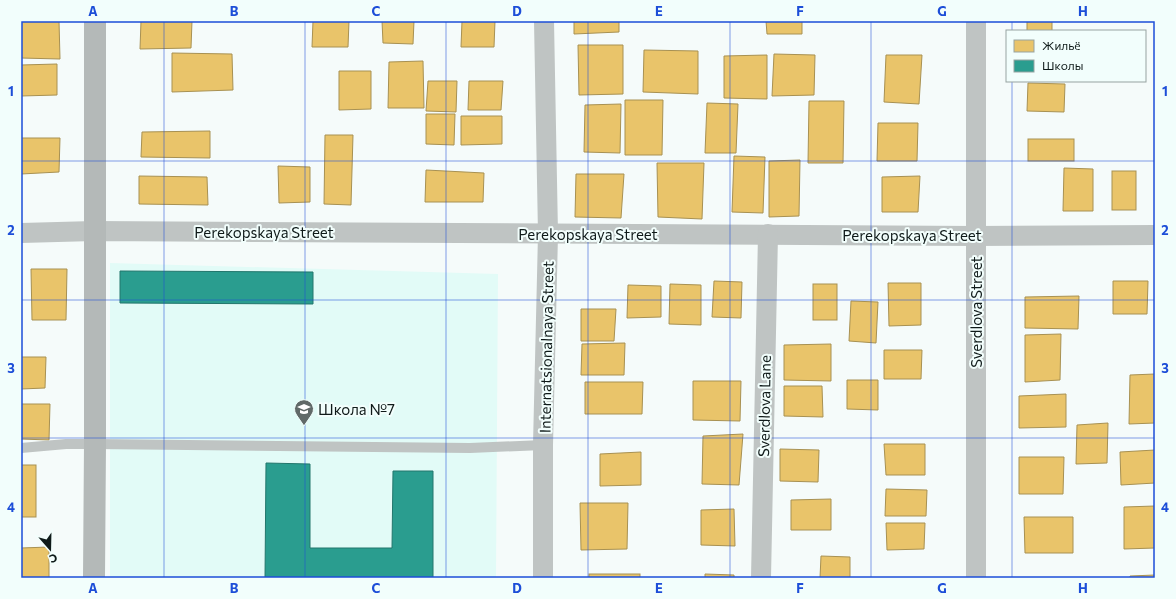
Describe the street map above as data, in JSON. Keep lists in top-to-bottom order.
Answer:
{
  "streets": {
    "street": [
      "Perekopskaya Street",
      "Sverdlova Street",
      "Internatsionalnaya Street",
      "Sverdlova Lane"
    ]
  },
  "crossings": [
    ["Perekopskaya Street", "Sverdlova Street"],
    ["Perekopskaya Street", "Internatsionalnaya Street"],
    ["Perekopskaya Street", "Sverdlova Lane"]
  ],
  "places": {
    "school or university": ["Школа №7"]
  },
  "legend": ["Жильё", "Школы"],
  "north": "bottom",
  "grid": {
    "columns": [
      "A",
      "B",
      "C",
      "D",
      "E",
      "F",
      "G",
      "H"
    ],
    "rows": [
      "1",
      "2",
      "3",
      "4"
    ]
  }
}
